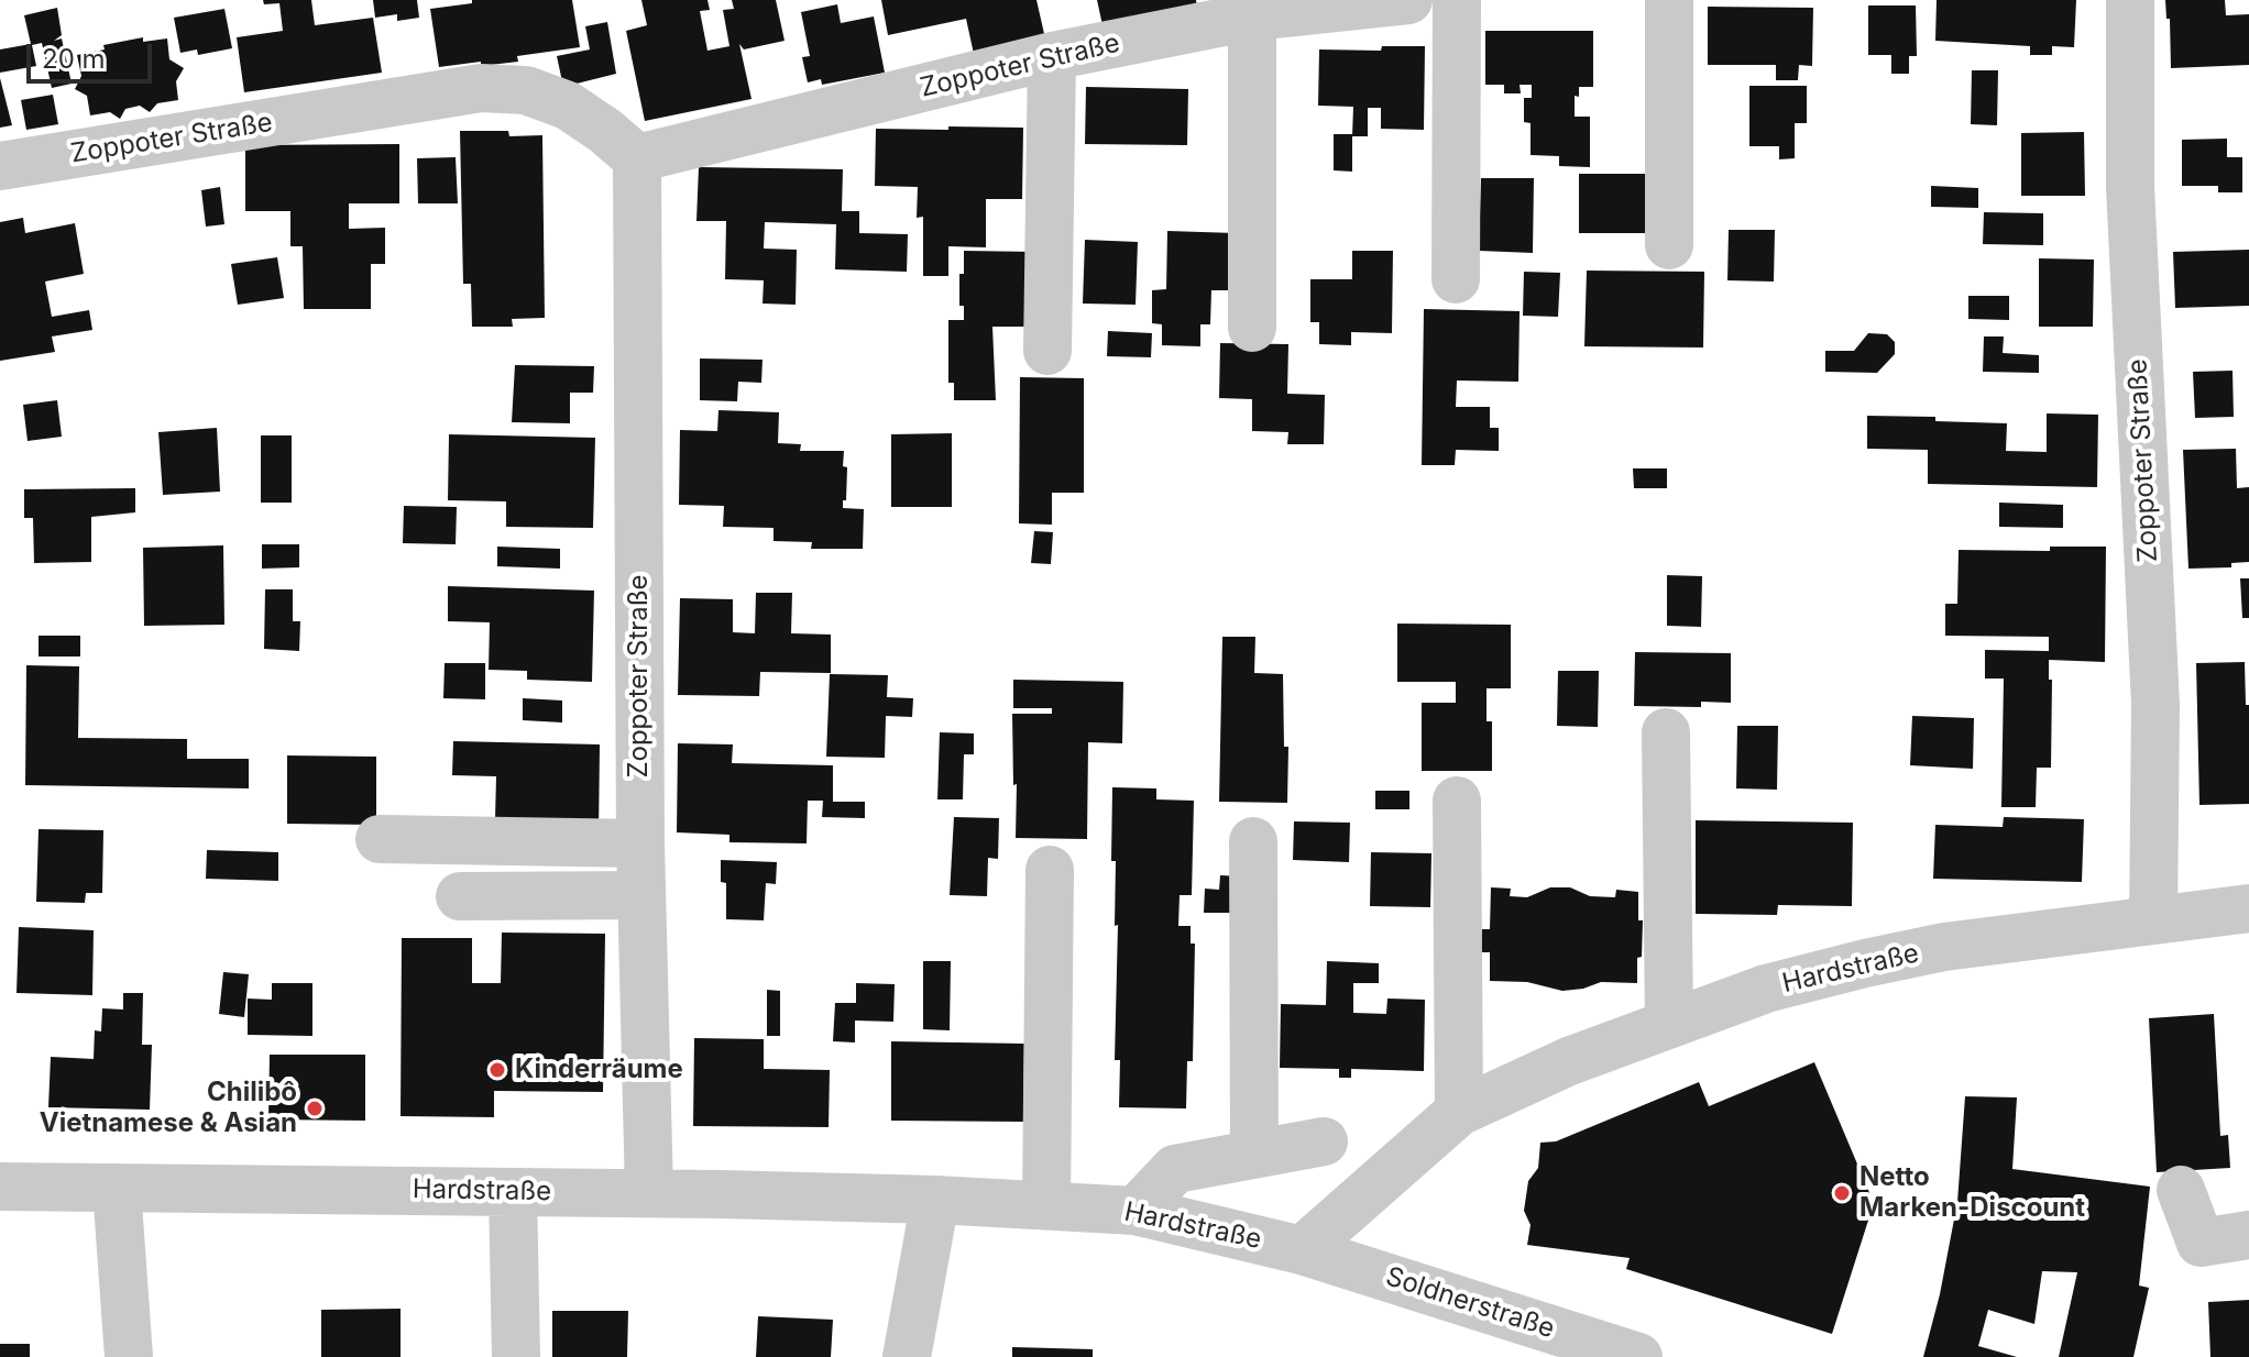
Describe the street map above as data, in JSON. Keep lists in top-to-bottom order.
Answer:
{
  "streets": {
    "street": ["Zoppoter Straße", "Hardstraße", "Soldnerstraße"]
  },
  "crossings": [
    ["Zoppoter Straße", "Hardstraße"],
    ["Hardstraße", "Soldnerstraße"]
  ],
  "places": ["Kinderräume", "Chilibô Vietnamese & Asian", "Netto Marken-Discount"],
  "scale_bar": "20 m"
}
